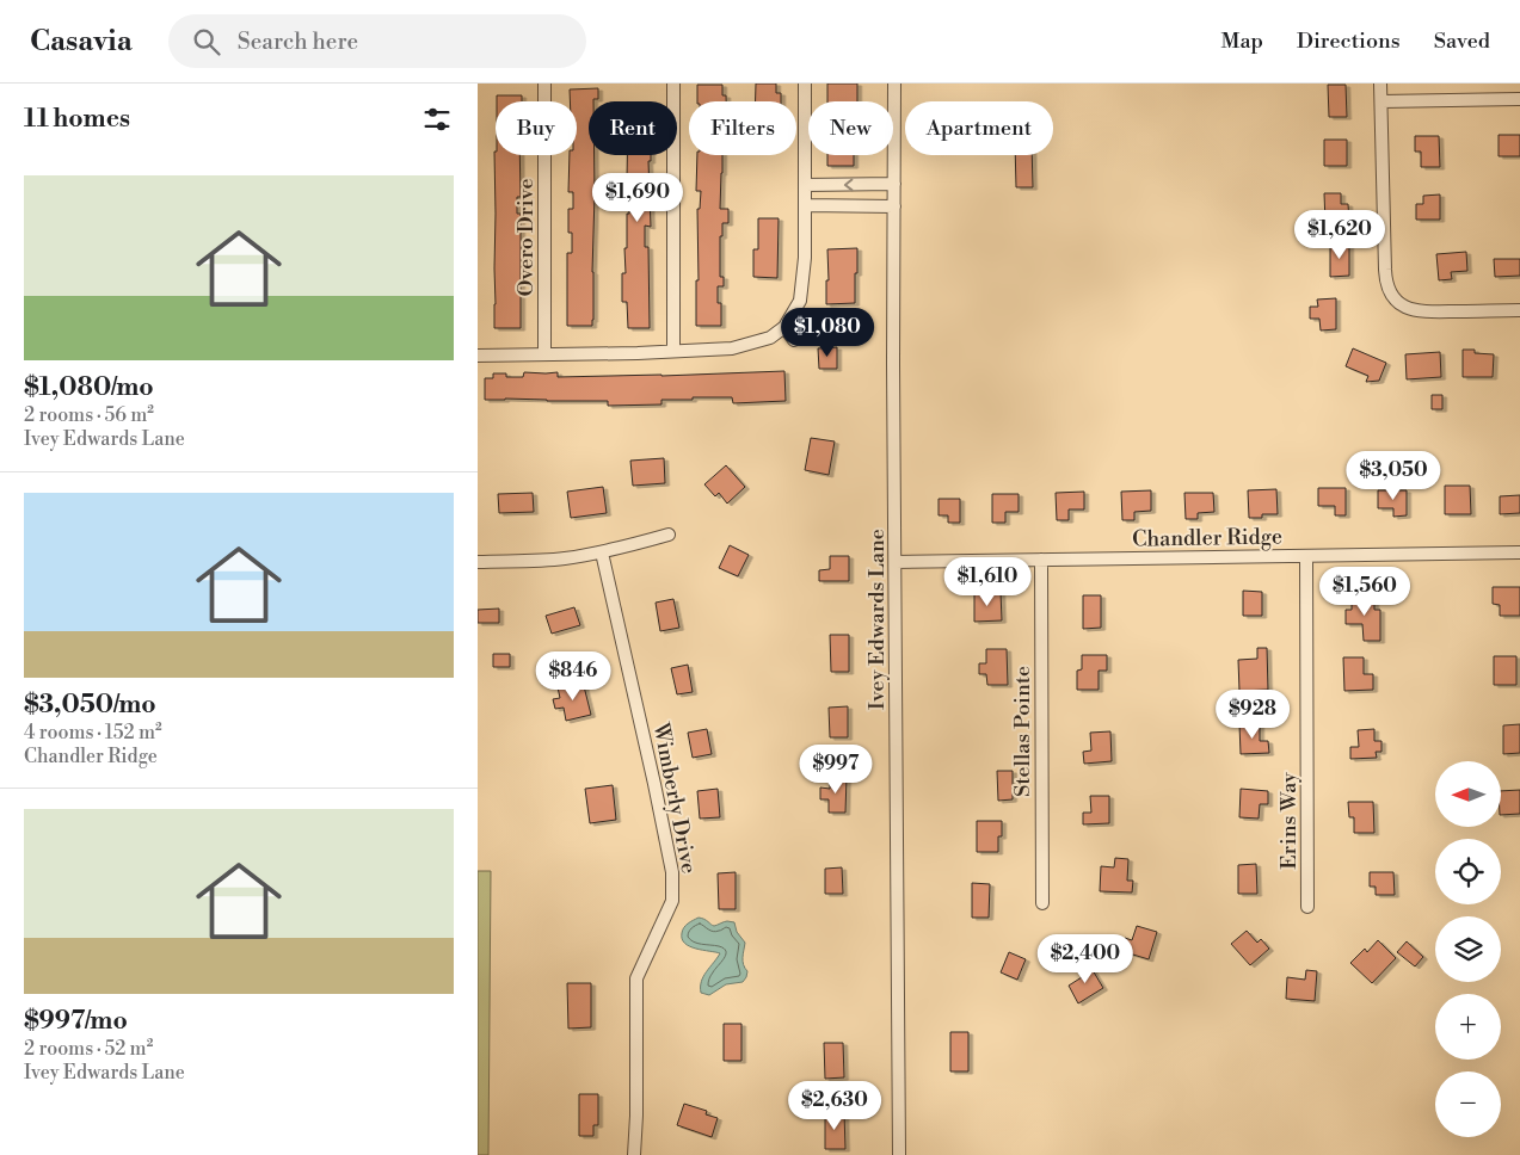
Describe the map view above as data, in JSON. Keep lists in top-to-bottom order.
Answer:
{
  "streets": {
    "street": [
      "Overo Drive",
      "Chandler Ridge",
      "Ivey Edwards Lane",
      "Stellas Pointe",
      "Wimberly Drive",
      "Erins Way"
    ]
  },
  "crossings": [
    ["Chandler Ridge", "Ivey Edwards Lane"],
    ["Chandler Ridge", "Stellas Pointe"],
    ["Chandler Ridge", "Erins Way"]
  ],
  "north": "left",
  "page": {
    "header": "Casavia",
    "search": "Search here",
    "nav": ["Map", "Directions", "Saved"],
    "heading": "11 homes",
    "chip": [
      "Buy",
      "Rent",
      "Filters",
      "New",
      "Apartment"
    ],
    "list": [
      {
        "name": "$1,080/mo",
        "note": "2 rooms · 56 m² · Ivey Edwards Lane"
      },
      {
        "name": "$3,050/mo",
        "note": "4 rooms · 152 m² · Chandler Ridge"
      },
      {
        "name": "$997/mo",
        "note": "2 rooms · 52 m² · Ivey Edwards Lane"
      }
    ],
    "price": [
      "$1,690",
      "$1,620",
      "$1,080",
      "$3,050",
      "$1,610",
      "$1,560",
      "$846",
      "$928",
      "$997",
      "$2,400",
      "$2,630"
    ],
    "map_buttons": ["+", "−"]
  }
}
